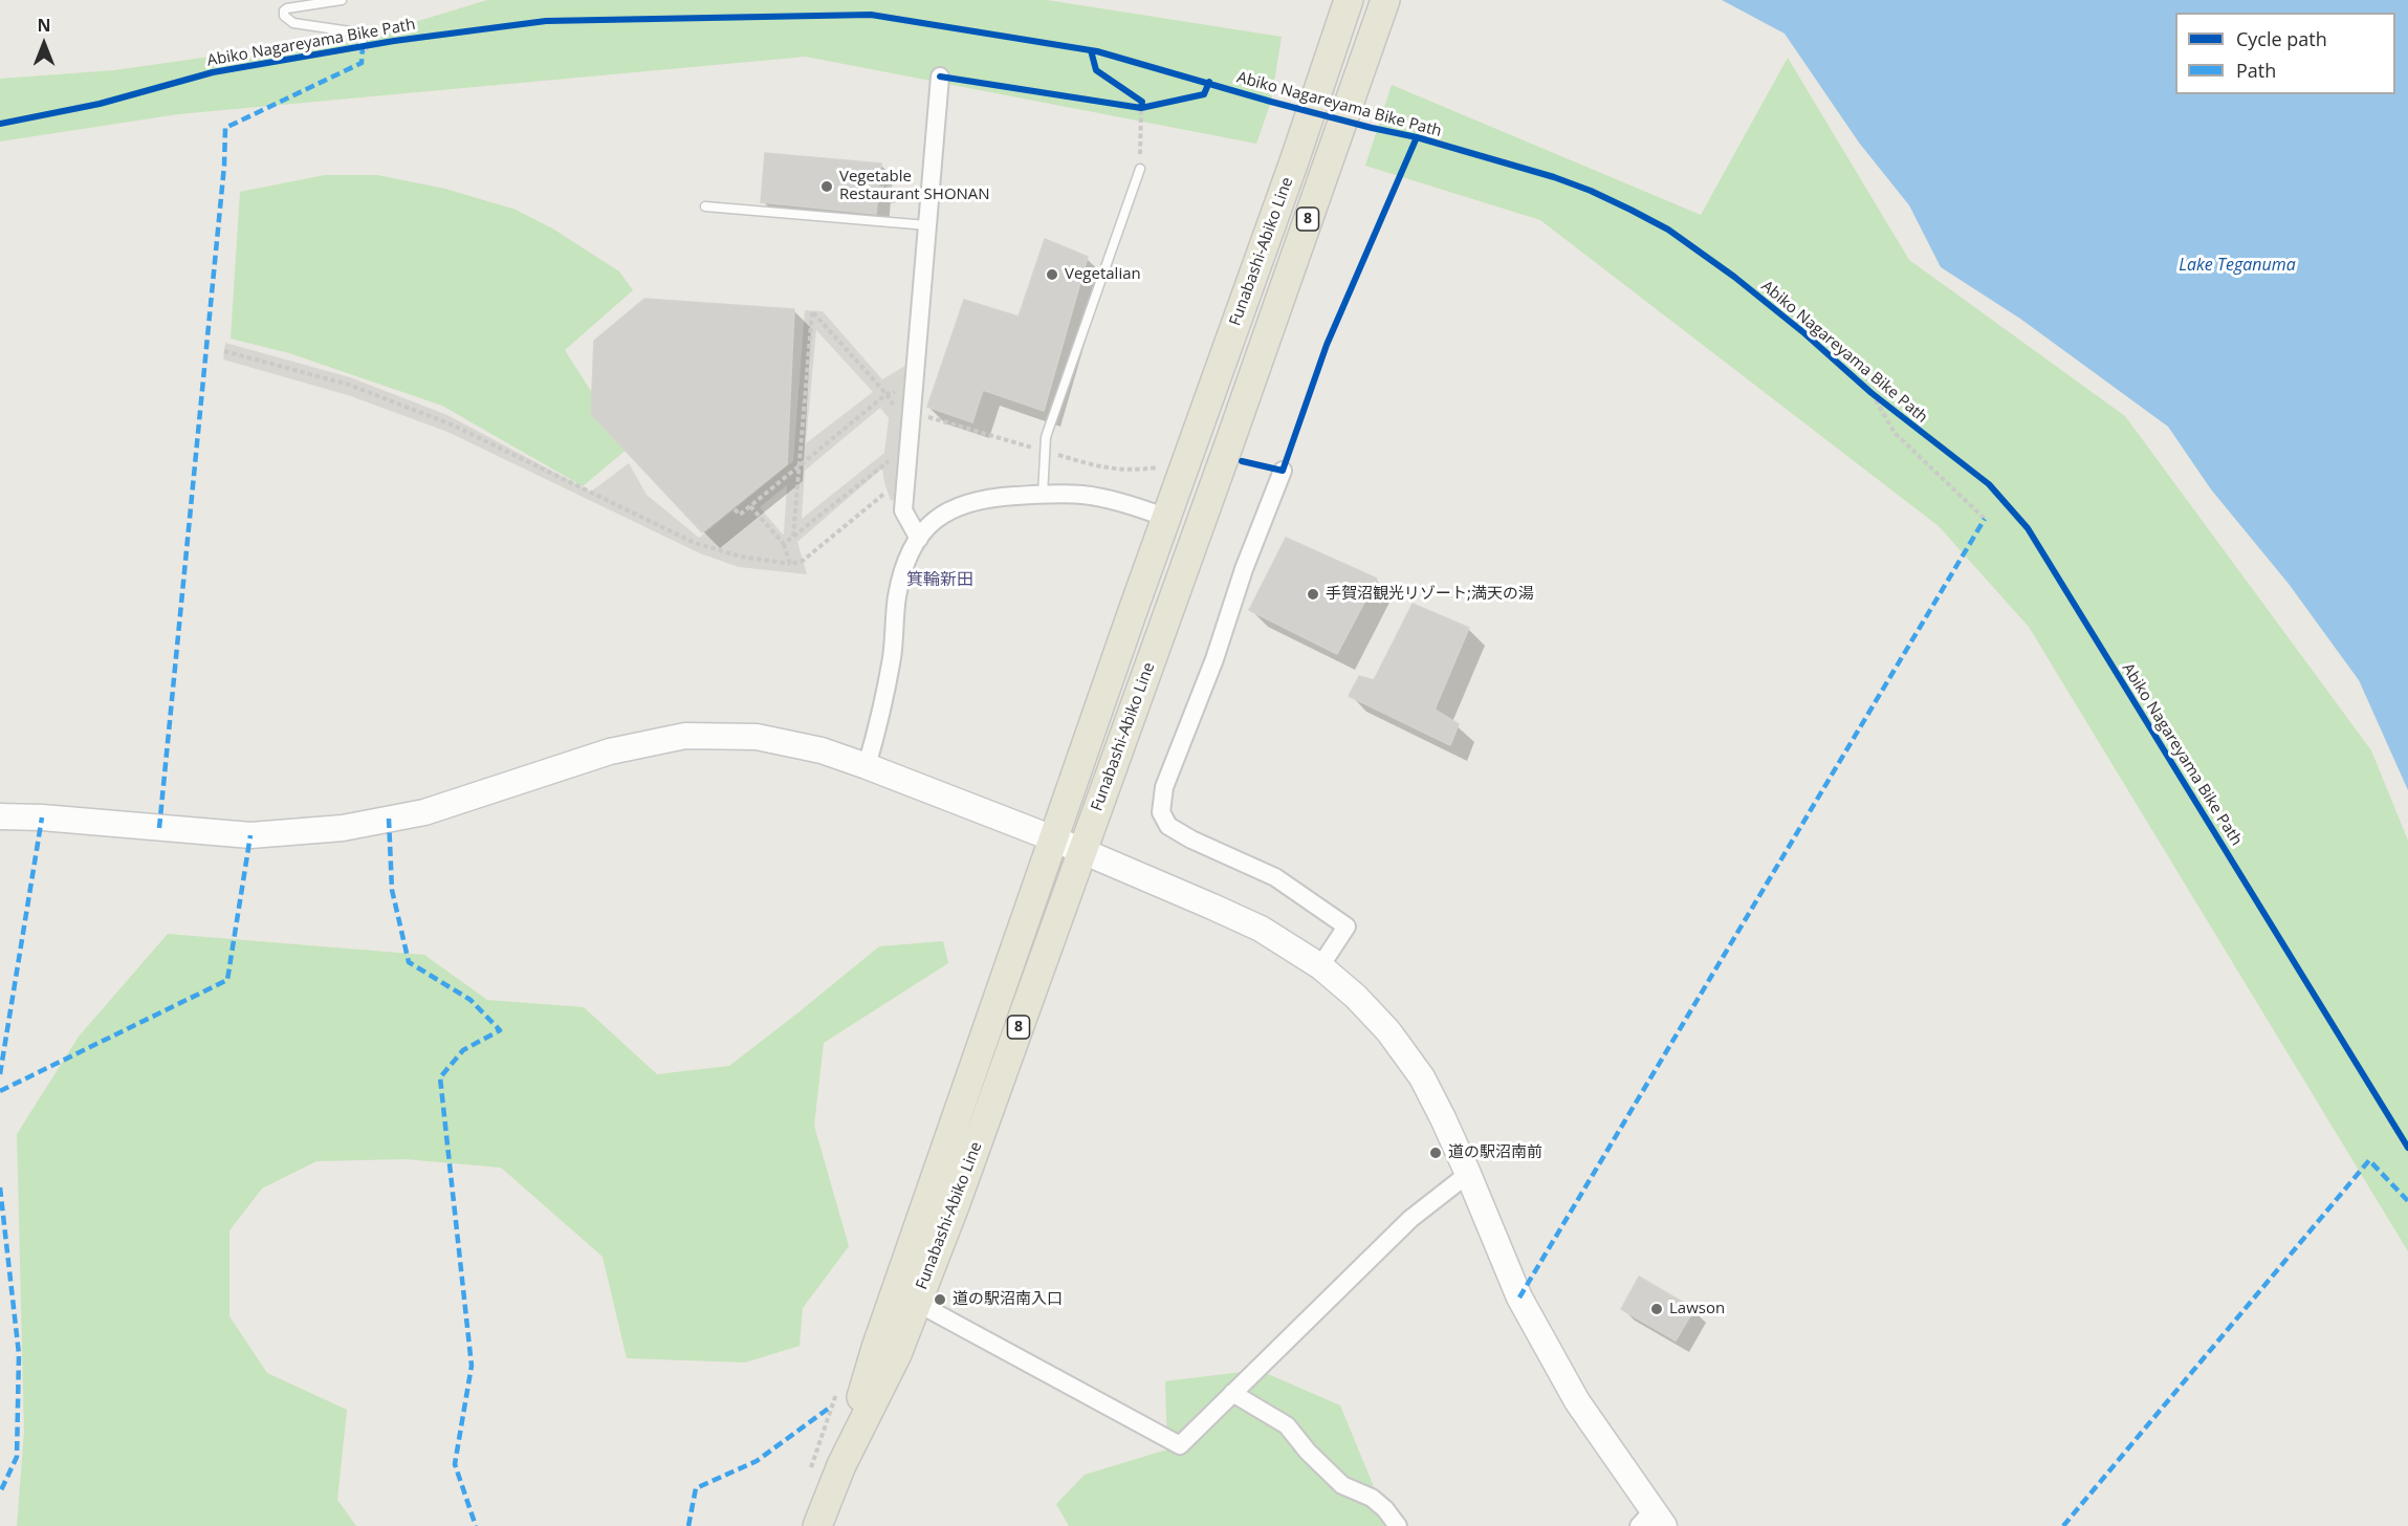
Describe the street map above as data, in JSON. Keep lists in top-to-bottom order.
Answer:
{
  "streets": {
    "main road": ["8", "Funabashi-Abiko Line"],
    "cycle path": ["Abiko Nagareyama Bike Path"]
  },
  "districts": ["箕輪新田"],
  "water": ["Lake Teganuma"],
  "places": [
    "Vegetable Restaurant SHONAN",
    "Vegetalian",
    "手賀沼観光リゾート;満天の湯",
    "道の駅沼南前",
    "道の駅沼南入口",
    "Lawson"
  ],
  "legend": ["Cycle path", "Path"],
  "north": "top"
}
